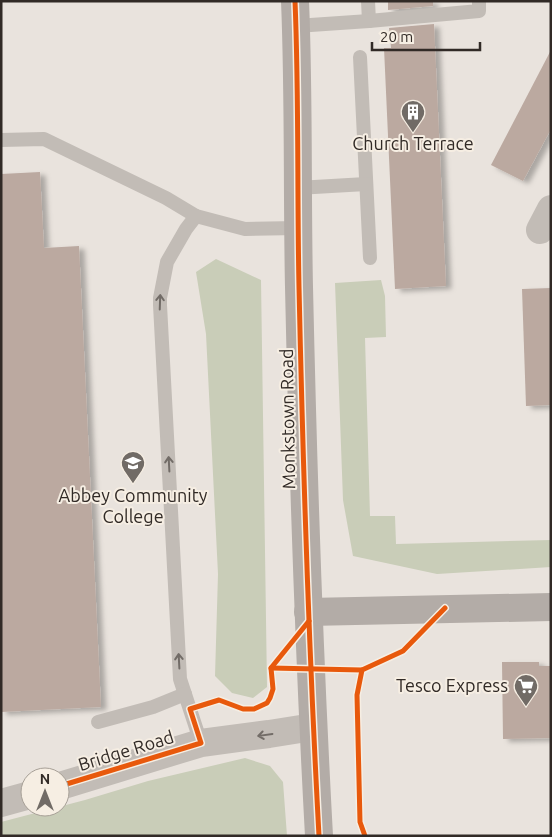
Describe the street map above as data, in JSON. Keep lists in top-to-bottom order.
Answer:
{
  "streets": {
    "street": ["Monkstown Road", "Bridge Road"]
  },
  "crossings": [
    ["Monkstown Road", "Bridge Road"]
  ],
  "one_way": ["Bridge Road"],
  "places": {
    "building": ["Church Terrace"],
    "school or university": ["Abbey Community College"],
    "supermarket": ["Tesco Express"]
  },
  "scale_bar": "20 m",
  "north": "top"
}
